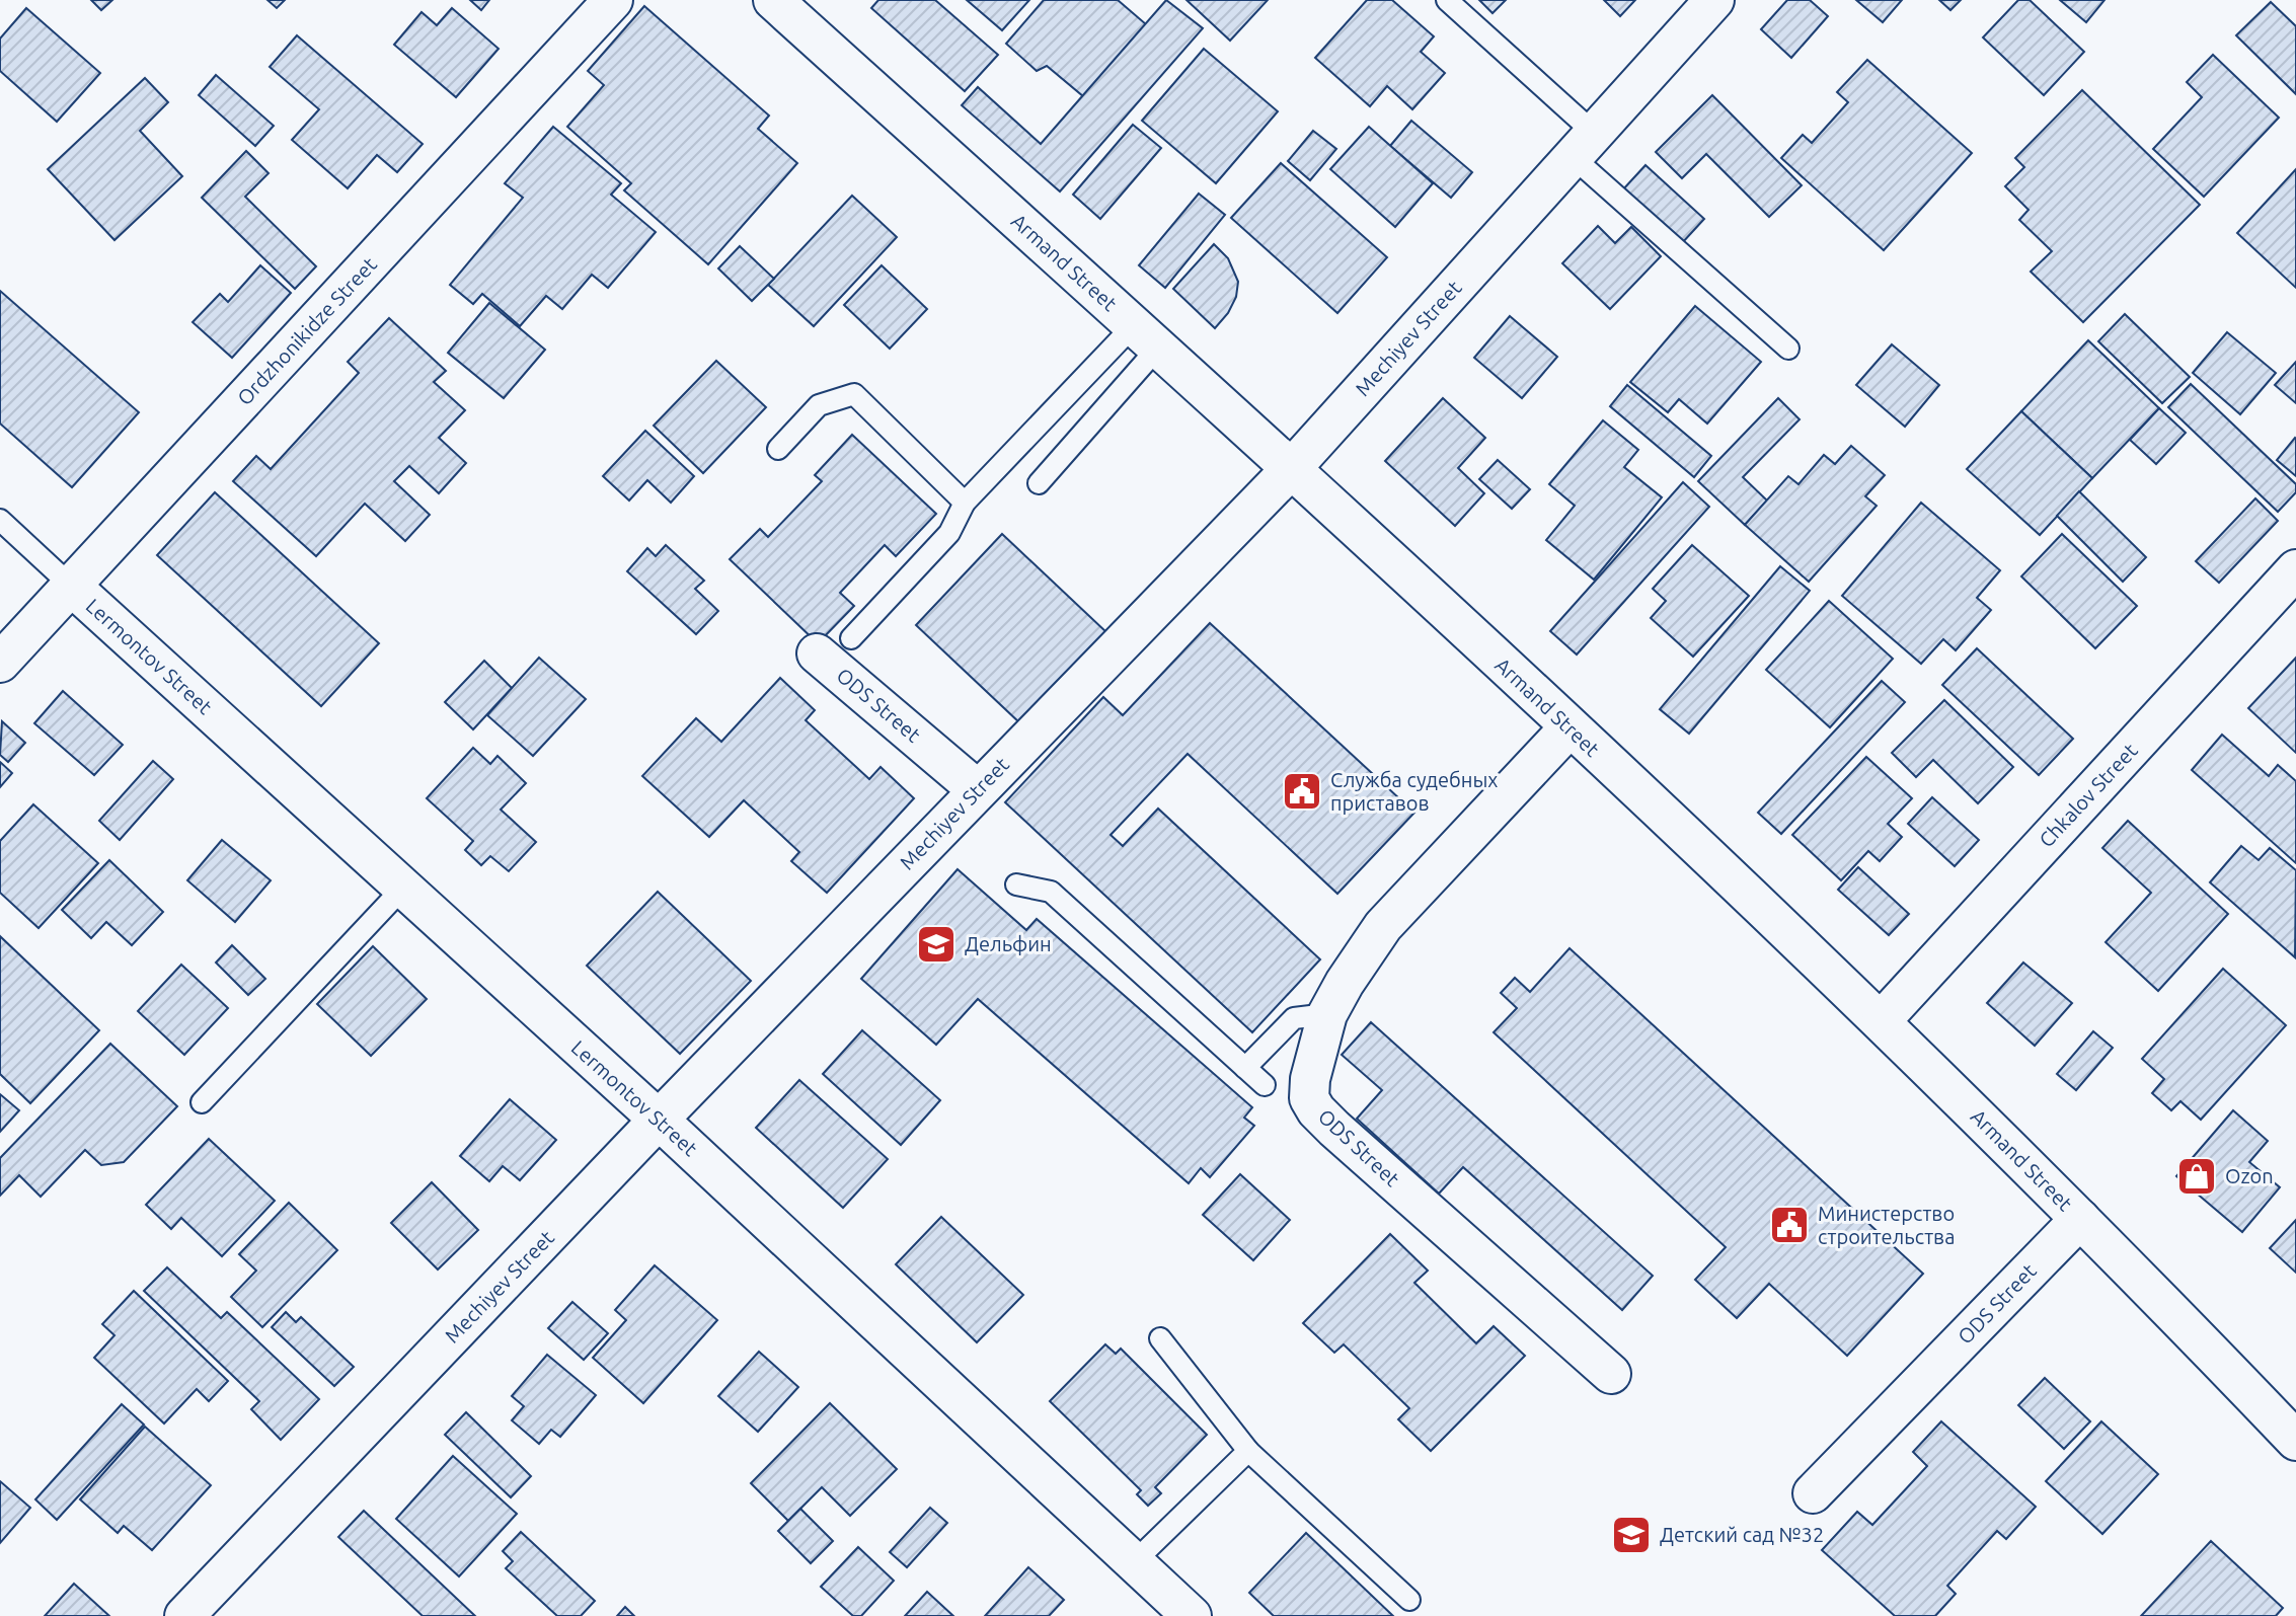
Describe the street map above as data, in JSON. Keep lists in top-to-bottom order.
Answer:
{
  "streets": {
    "street": [
      "Armand Street",
      "Ordzhonikidze Street",
      "Mechiyev Street",
      "Lermontov Street",
      "ODS Street",
      "Chkalov Street"
    ]
  },
  "crossings": [
    ["Armand Street", "Mechiyev Street"],
    ["Armand Street", "ODS Street"],
    ["Armand Street", "Chkalov Street"],
    ["Ordzhonikidze Street", "Lermontov Street"],
    ["Mechiyev Street", "Lermontov Street"],
    ["Mechiyev Street", "ODS Street"]
  ],
  "places": {
    "public building": ["Служба судебных приставов", "Министерство строительства"],
    "school or university": ["Дельфин", "Детский сад №32"],
    "shop": ["Ozon"]
  }
}
